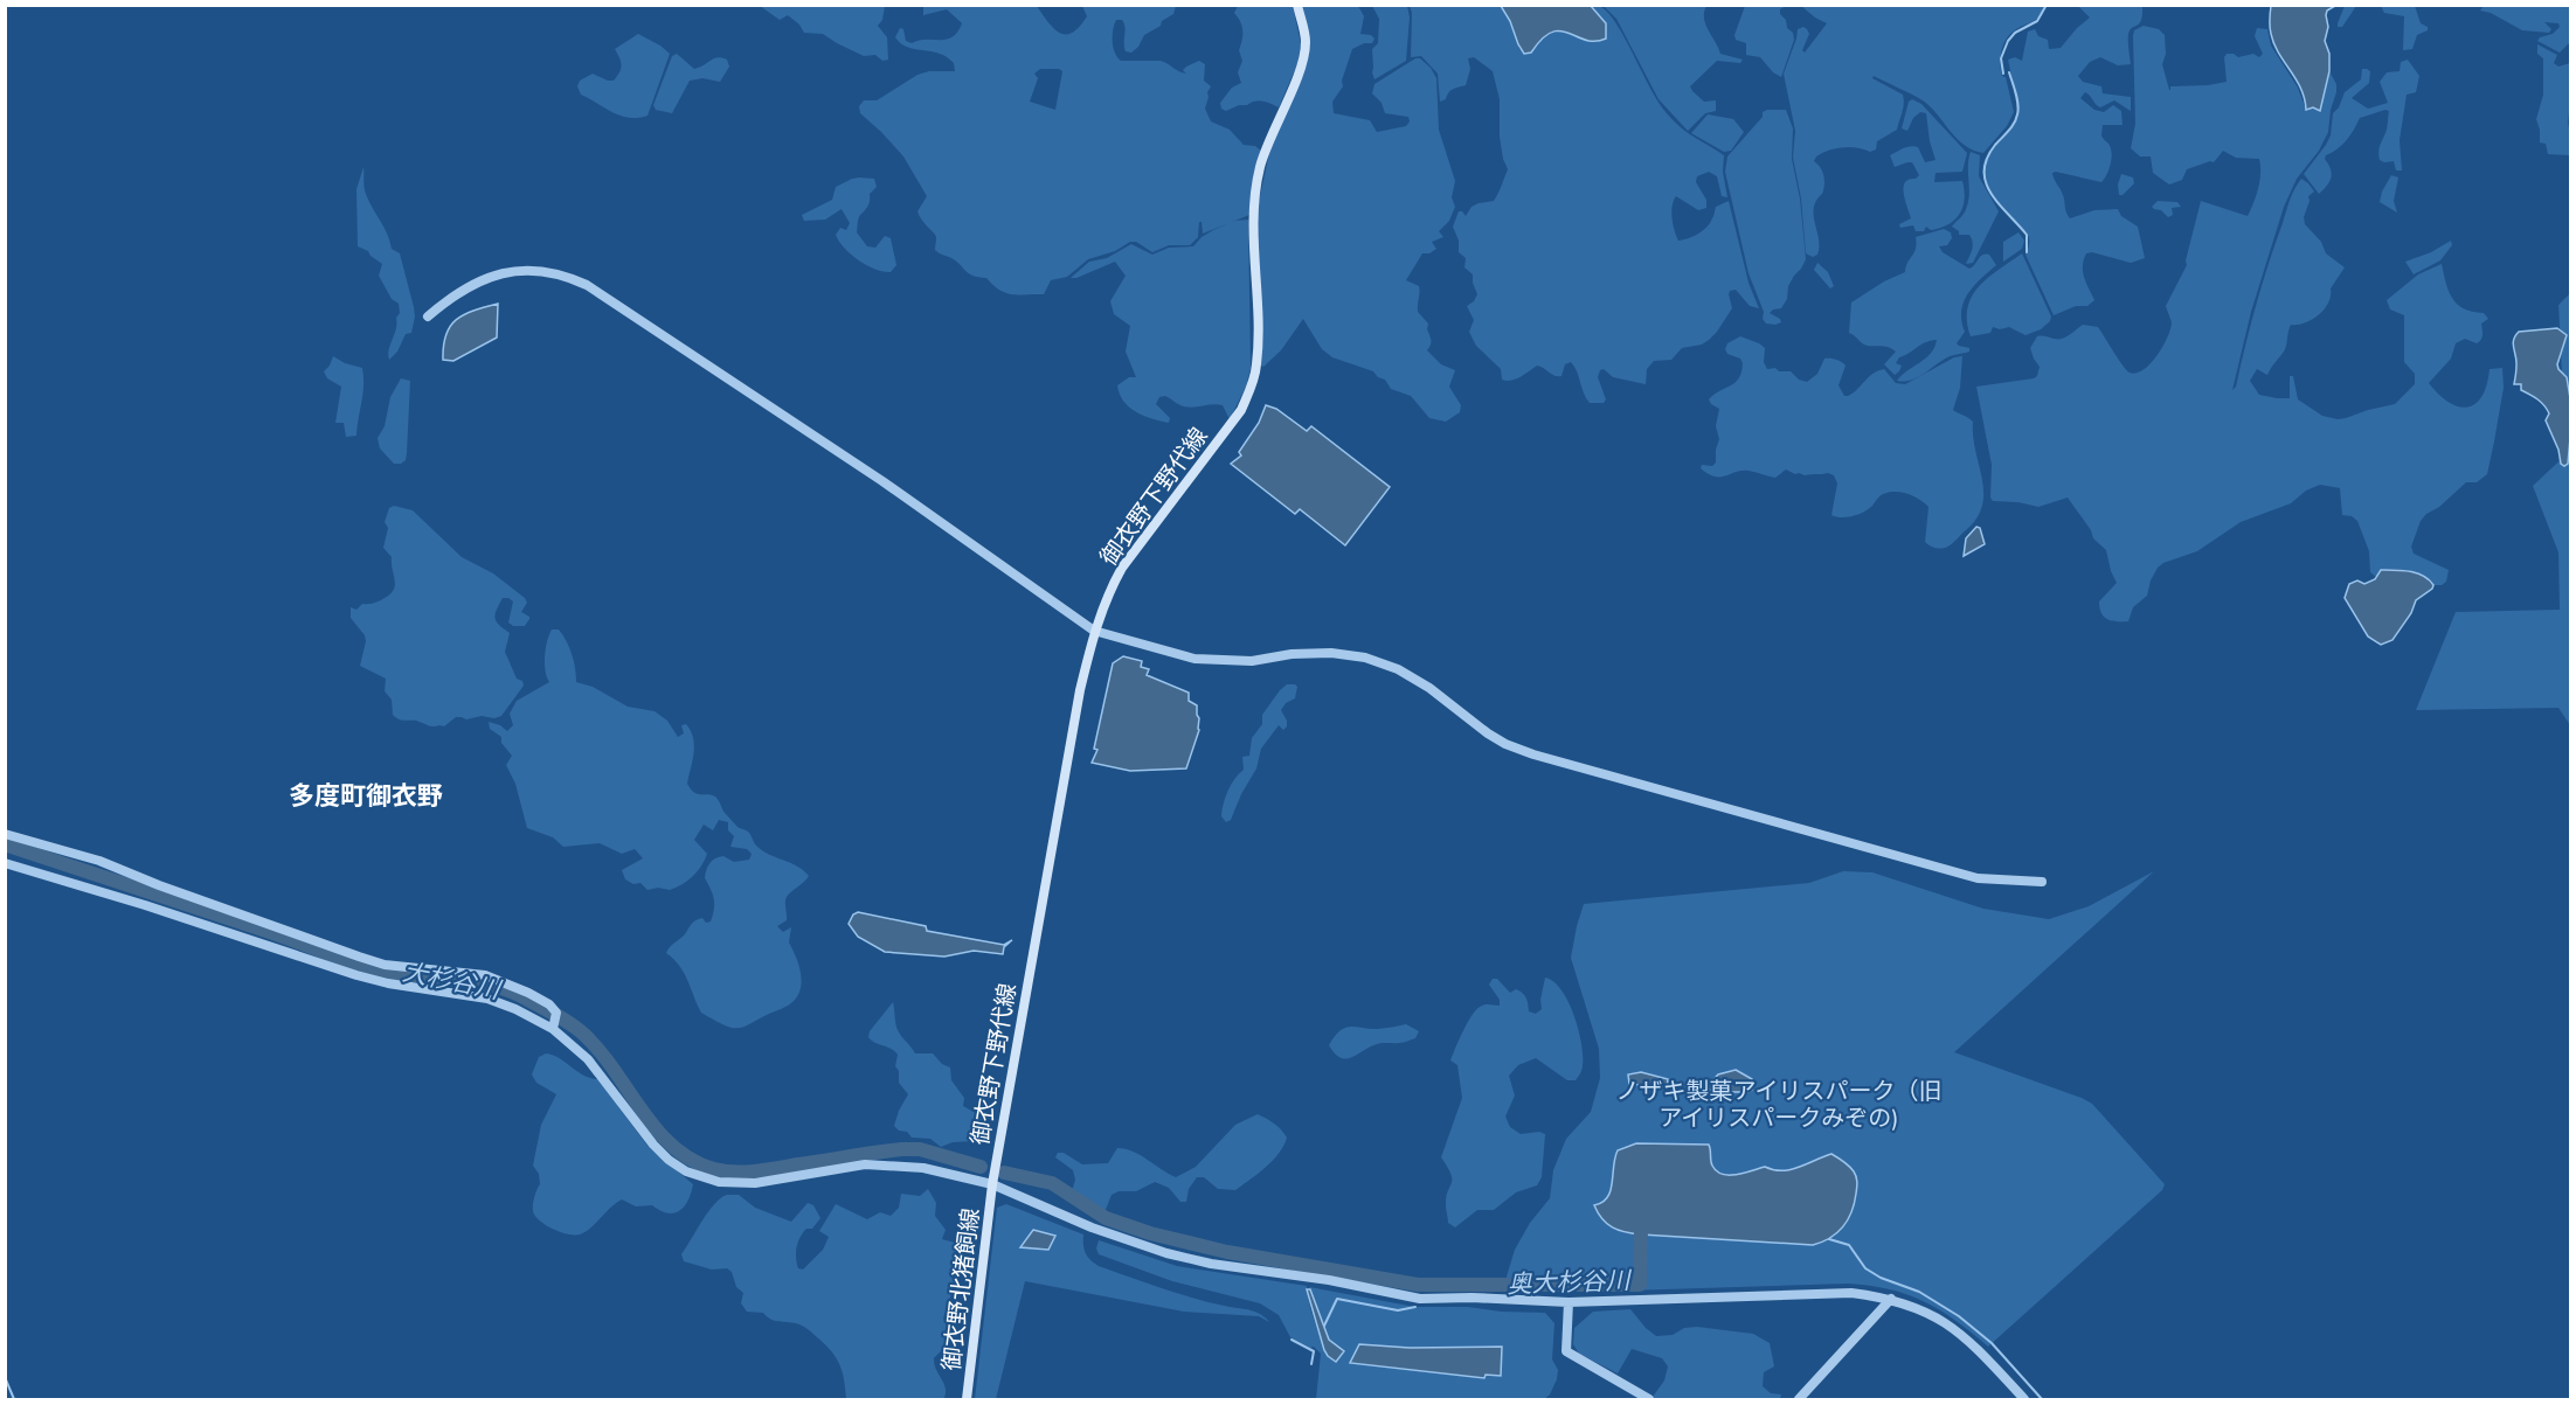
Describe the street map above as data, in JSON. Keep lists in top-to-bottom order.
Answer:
{
  "streets": {
    "main road": ["御衣野下野代線", "御衣野北猪飼線"]
  },
  "crossings": [
    ["御衣野下野代線", "御衣野北猪飼線"]
  ],
  "districts": ["多度町御衣野"],
  "water": ["大杉谷川", "奥大杉谷川"],
  "parks": ["ノザキ製菓アイリスパーク（旧 アイリスパークみぞの)"]
}
